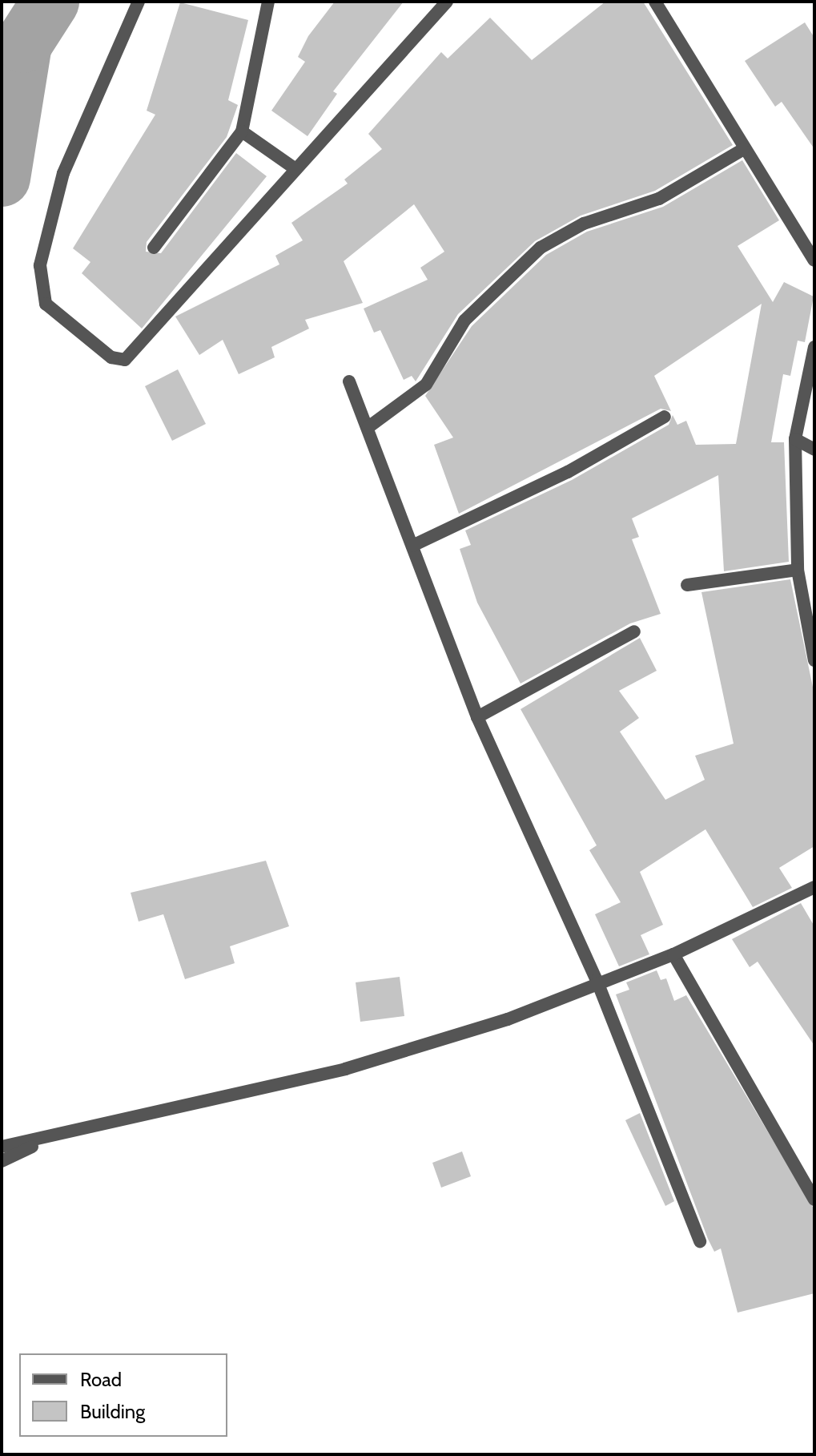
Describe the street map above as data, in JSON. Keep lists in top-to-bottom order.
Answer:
{
  "legend": ["Road", "Building"]
}
